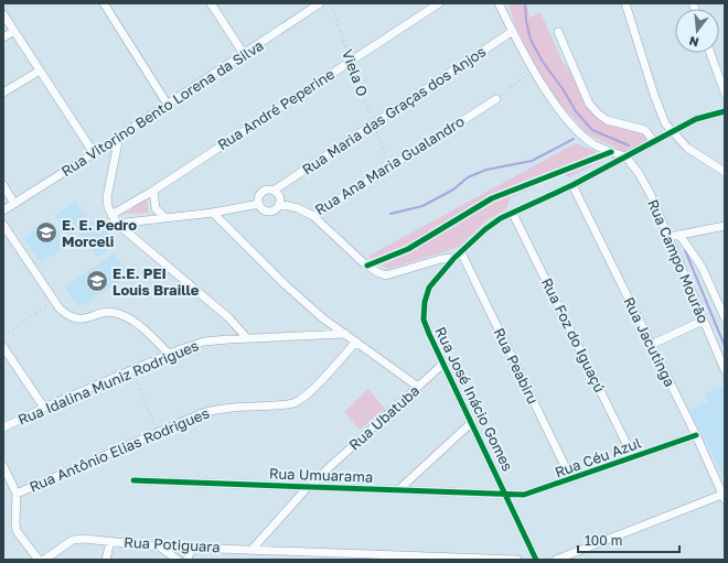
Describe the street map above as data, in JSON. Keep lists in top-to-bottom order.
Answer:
{
  "streets": {
    "street": [
      "Rua Vitorino Bento Lorena da Silva",
      "Rua André Peperine",
      "Rua Maria das Graças dos Anjos",
      "Rua Ana Maria Gualandro",
      "Rua Campo Mourão",
      "Rua Foz do Iguaçú",
      "Rua Jacutinga",
      "Rua Peabiru",
      "Rua Idalina Muniz Rodrigues",
      "Rua José Inácio Gomes",
      "Rua Ubatuba",
      "Rua Antônio Elias Rodrigues",
      "Rua Céu Azul",
      "Rua Umuarama",
      "Rua Potiguara"
    ],
    "path": ["Viela O"]
  },
  "crossings": [
    ["Viela O", "Rua André Peperine"],
    ["Viela O", "Rua Maria das Graças dos Anjos"],
    ["Viela O", "Rua Ana Maria Gualandro"],
    ["Rua Maria das Graças dos Anjos", "Rua Ana Maria Gualandro"],
    ["Rua Campo Mourão", "Rua José Inácio Gomes"],
    ["Rua Foz do Iguaçú", "Rua José Inácio Gomes"],
    ["Rua Foz do Iguaçú", "Rua Céu Azul"],
    ["Rua Jacutinga", "Rua José Inácio Gomes"],
    ["Rua Jacutinga", "Rua Céu Azul"],
    ["Rua Peabiru", "Rua José Inácio Gomes"],
    ["Rua Peabiru", "Rua Céu Azul"],
    ["Rua José Inácio Gomes", "Rua Ubatuba"],
    ["Rua José Inácio Gomes", "Rua Céu Azul"],
    ["Rua José Inácio Gomes", "Rua Umuarama"],
    ["Rua Ubatuba", "Rua Umuarama"],
    ["Rua Ubatuba", "Rua Potiguara"],
    ["Rua Céu Azul", "Rua Umuarama"]
  ],
  "places": {
    "school or university": ["E. E. Pedro Morceli", "E.E. PEI Louis Braille"]
  },
  "scale_bar": "100 m",
  "north": "bottom"
}
